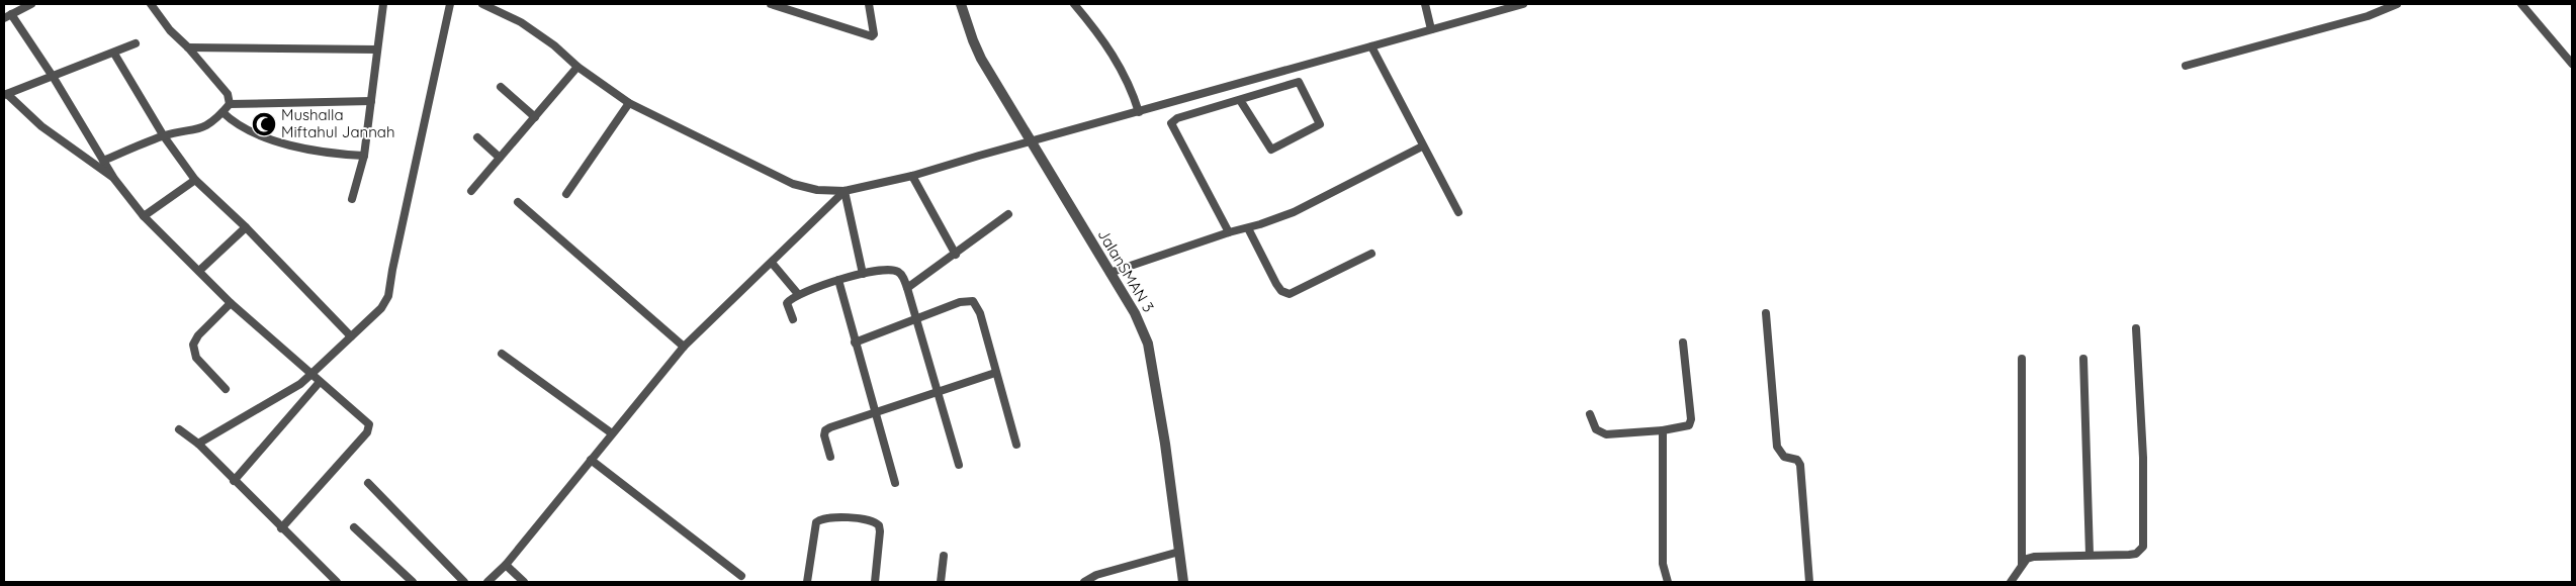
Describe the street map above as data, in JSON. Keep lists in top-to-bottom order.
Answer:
{
  "streets": {
    "street": ["JalanSMAN 3"]
  },
  "places": {
    "mosque": ["Mushalla Miftahul Jannah"]
  }
}
